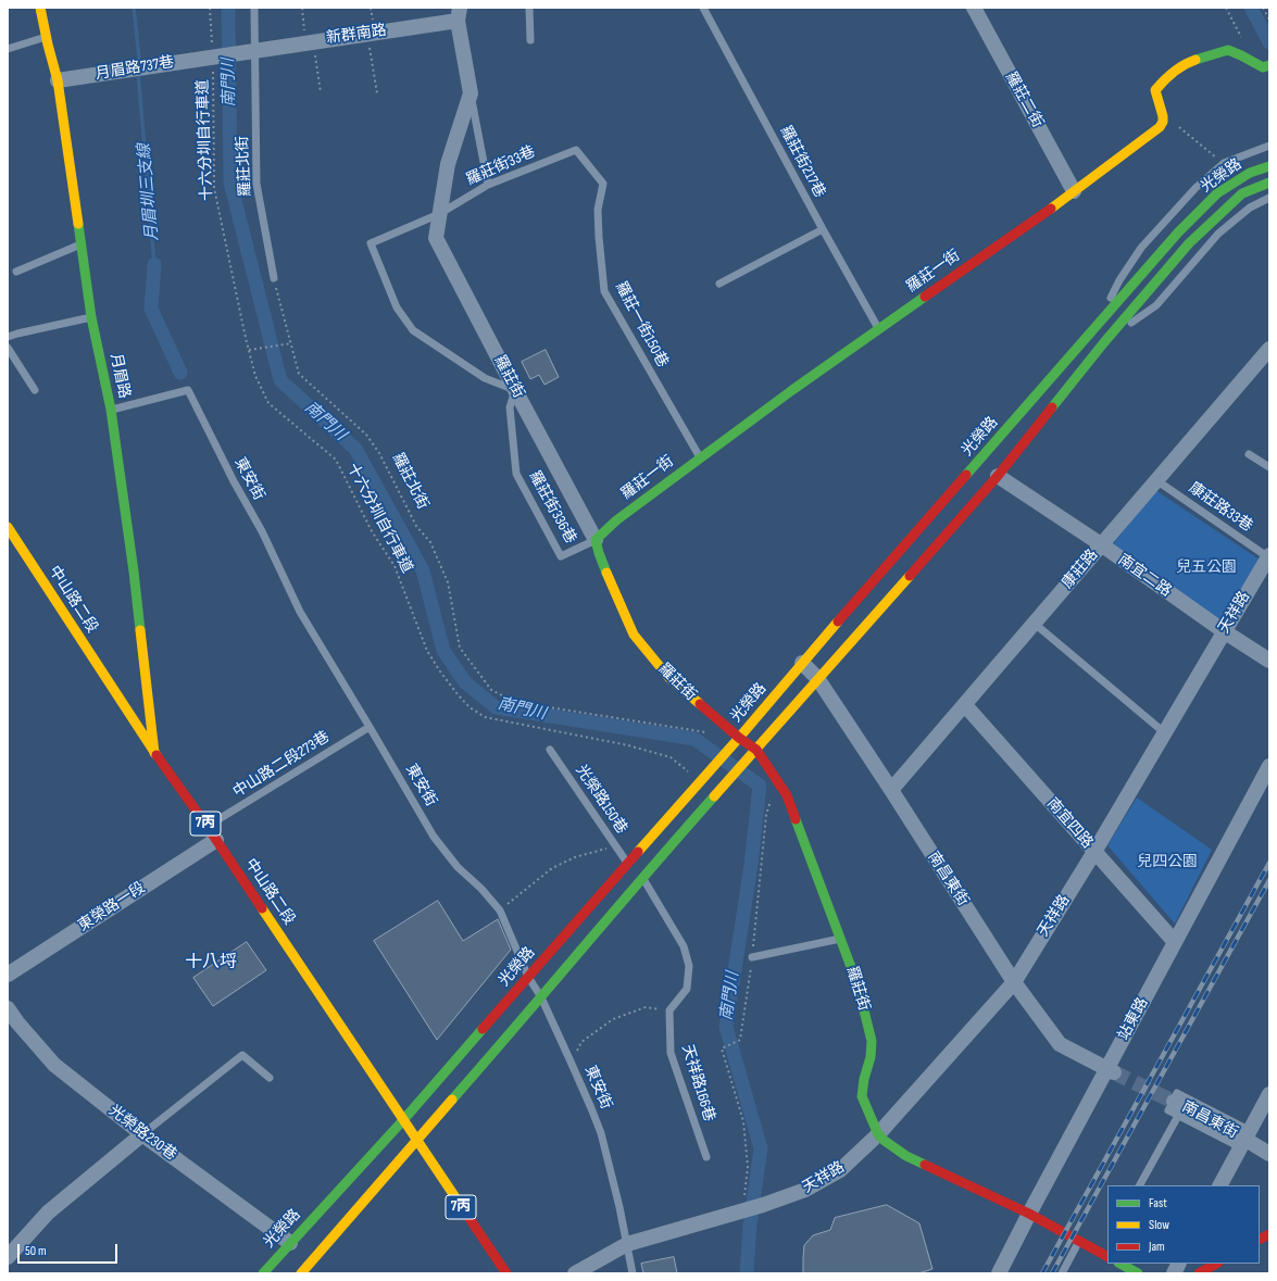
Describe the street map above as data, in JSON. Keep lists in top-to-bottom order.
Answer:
{
  "streets": {
    "street": [
      "新群南路",
      "月眉路737巷",
      "羅莊二街",
      "光榮路",
      "羅莊一街",
      "月眉路",
      "羅莊街",
      "康莊路",
      "南宜二路",
      "中山路二段",
      "天祥路",
      "7丙",
      "南宜四路",
      "南昌東街",
      "東榮路一段",
      "站東路",
      "光榮路230巷"
    ],
    "lane": [
      "羅莊街217巷",
      "羅莊北街",
      "羅莊街33巷",
      "羅莊一街150巷",
      "東安街",
      "羅莊街336巷",
      "康莊路33巷",
      "中山路二段273巷",
      "光榮路150巷",
      "天祥路166巷"
    ],
    "path": ["十六分圳自行車道"]
  },
  "crossings": [
    ["新群南路", "月眉路737巷"],
    ["新群南路", "十六分圳自行車道"],
    ["新群南路", "羅莊北街"],
    ["新群南路", "羅莊街"],
    ["月眉路737巷", "十六分圳自行車道"],
    ["月眉路737巷", "月眉路"],
    ["羅莊二街", "羅莊一街"],
    ["十六分圳自行車道", "光榮路"],
    ["羅莊街217巷", "羅莊一街"],
    ["羅莊街33巷", "羅莊一街150巷"],
    ["羅莊街33巷", "羅莊街"],
    ["光榮路", "羅莊街"],
    ["光榮路", "東安街"],
    ["光榮路", "南宜二路"],
    ["光榮路", "中山路二段"],
    ["光榮路", "光榮路150巷"],
    ["光榮路", "南昌東街"],
    ["光榮路", "光榮路230巷"],
    ["羅莊一街", "羅莊一街150巷"],
    ["羅莊一街", "羅莊街"],
    ["羅莊一街", "羅莊街336巷"],
    ["月眉路", "東安街"],
    ["月眉路", "中山路二段"],
    ["羅莊街", "羅莊街336巷"],
    ["羅莊街", "天祥路"],
    ["羅莊街", "站東路"],
    ["東安街", "中山路二段273巷"],
    ["康莊路33巷", "康莊路"],
    ["康莊路33巷", "天祥路"],
    ["康莊路", "南宜二路"],
    ["康莊路", "南宜四路"],
    ["康莊路", "南昌東街"],
    ["南宜二路", "天祥路"],
    ["中山路二段", "中山路二段273巷"],
    ["中山路二段", "東榮路一段"],
    ["天祥路", "南宜四路"],
    ["天祥路", "南昌東街"],
    ["南宜四路", "站東路"],
    ["南昌東街", "站東路"]
  ],
  "districts": ["十八埒"],
  "water": ["南門川", "月眉圳三支線"],
  "parks": ["兒五公園", "兒四公園"],
  "legend": ["Fast", "Slow", "Jam"],
  "scale_bar": "50 m"
}
